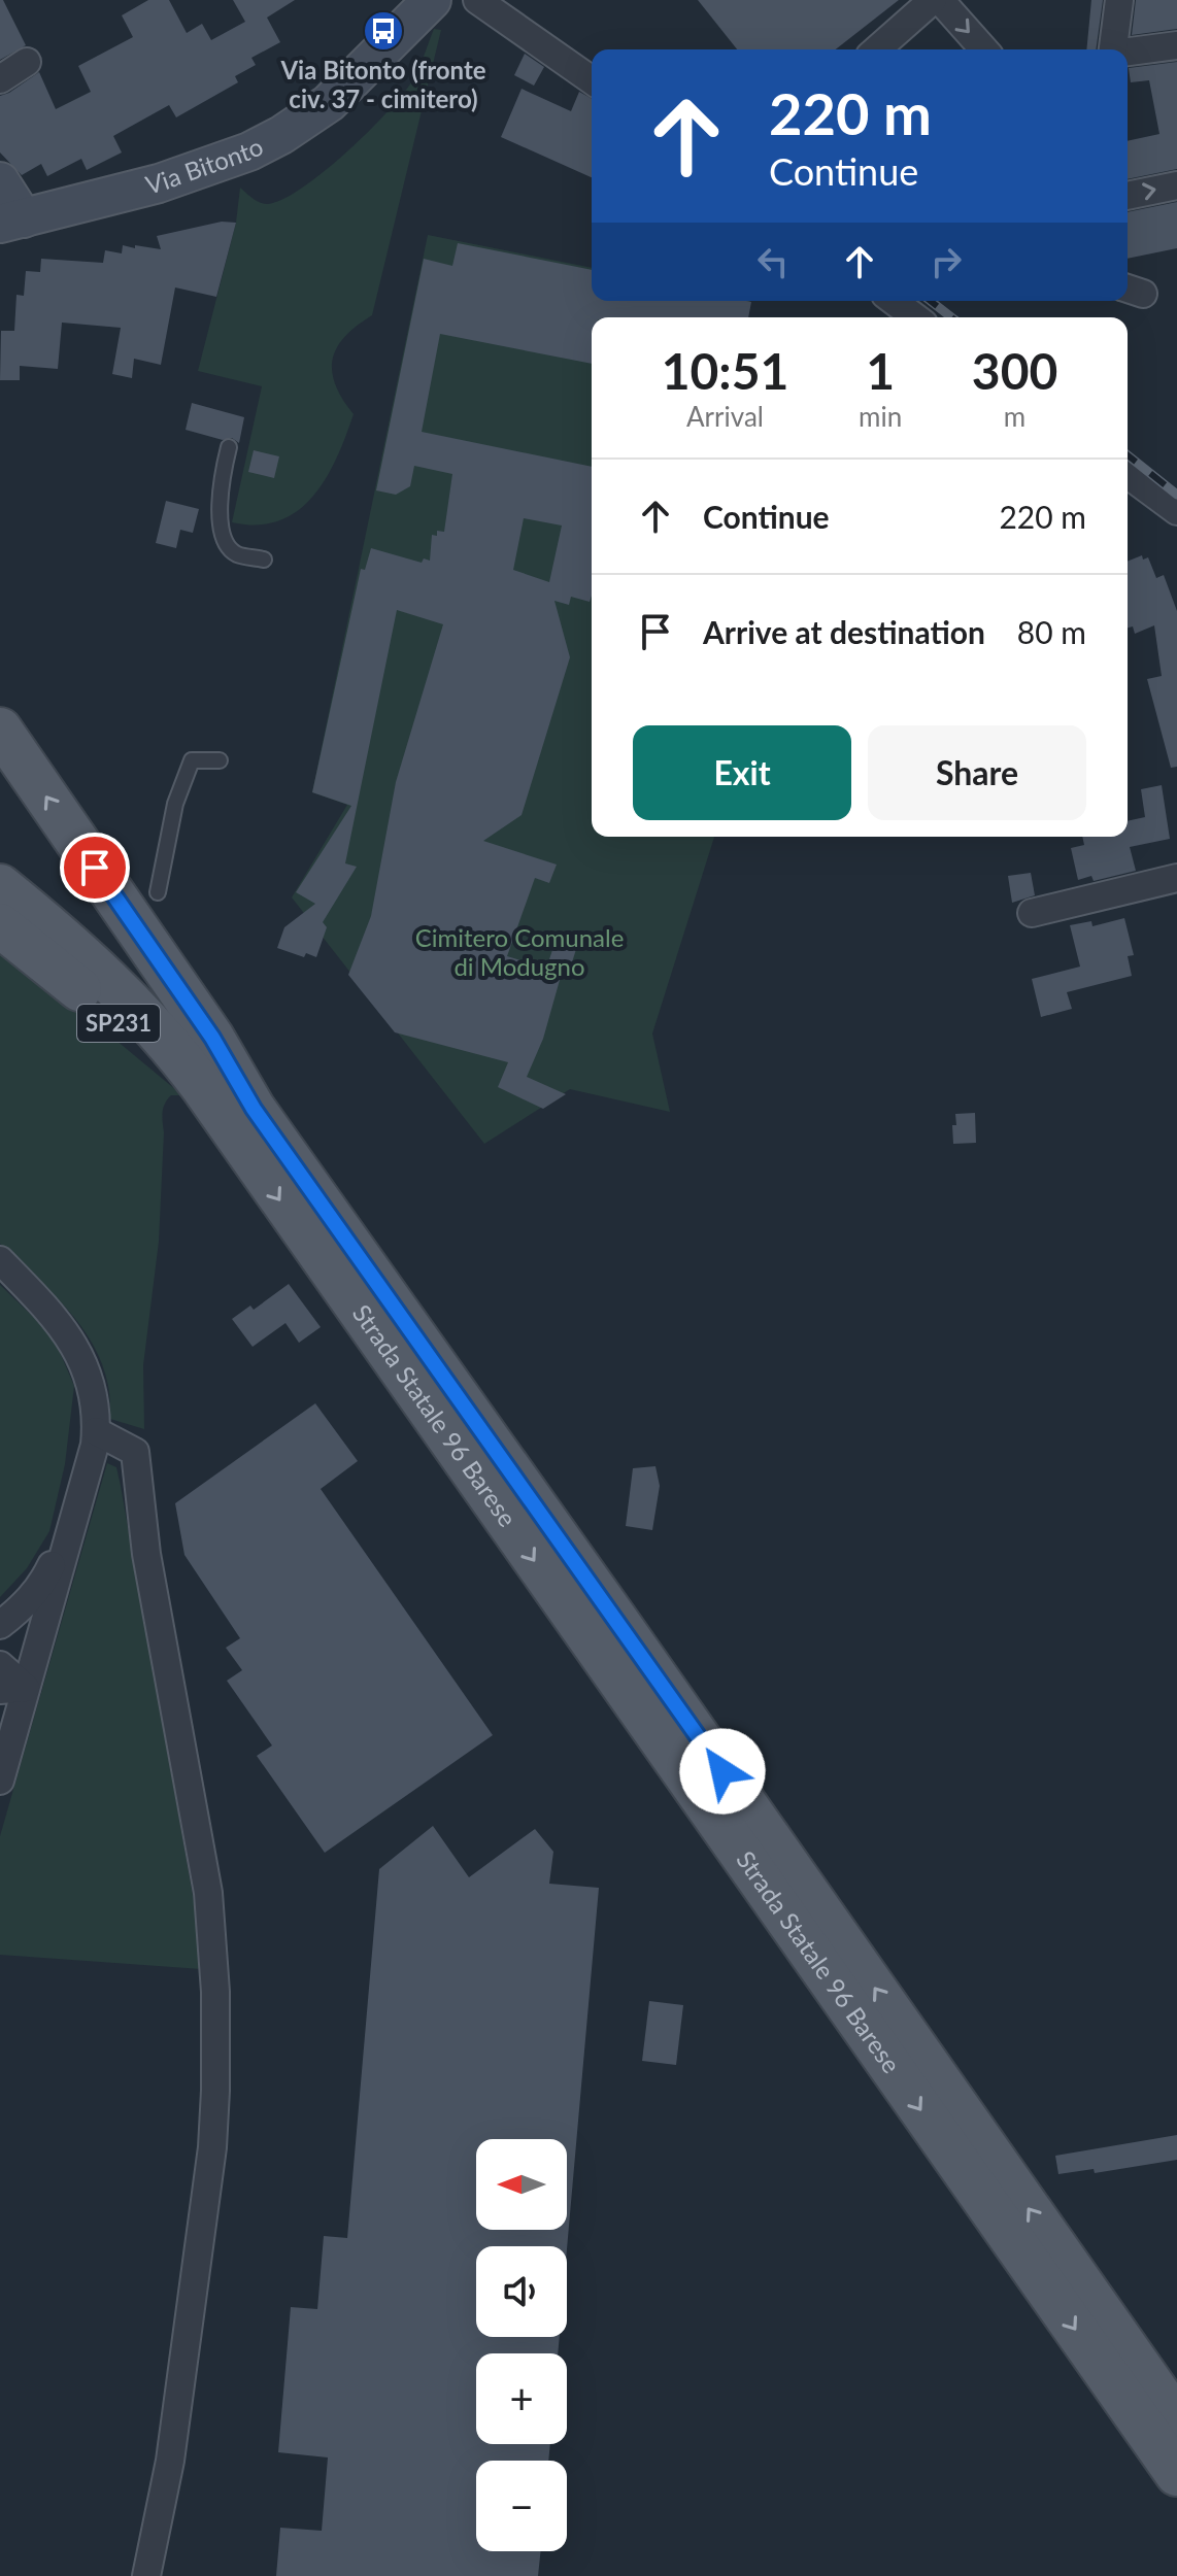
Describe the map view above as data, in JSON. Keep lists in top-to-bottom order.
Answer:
{
  "streets": {
    "main road": ["SP231", "Strada Statale 96 Barese"],
    "street": ["Via Bitonto"]
  },
  "crossings": [
    ["SP231", "Strada Statale 96 Barese"]
  ],
  "parks": ["Cimitero Comunale di Modugno"],
  "places": {
    "bus stop": ["Via Bitonto (fronte civ. 37 - cimitero)"]
  },
  "north": "left",
  "page": {
    "turn": ["220 m", "Continue"],
    "eta": [
      "10:51",
      "Arrival",
      "1",
      "min",
      "300",
      "m"
    ],
    "list": [
      {
        "name": "Continue",
        "value": "220 m"
      },
      {
        "name": "Arrive at destination",
        "value": "80 m"
      }
    ],
    "buttons": ["Exit", "Share"],
    "map_buttons": ["+", "−"]
  }
}
